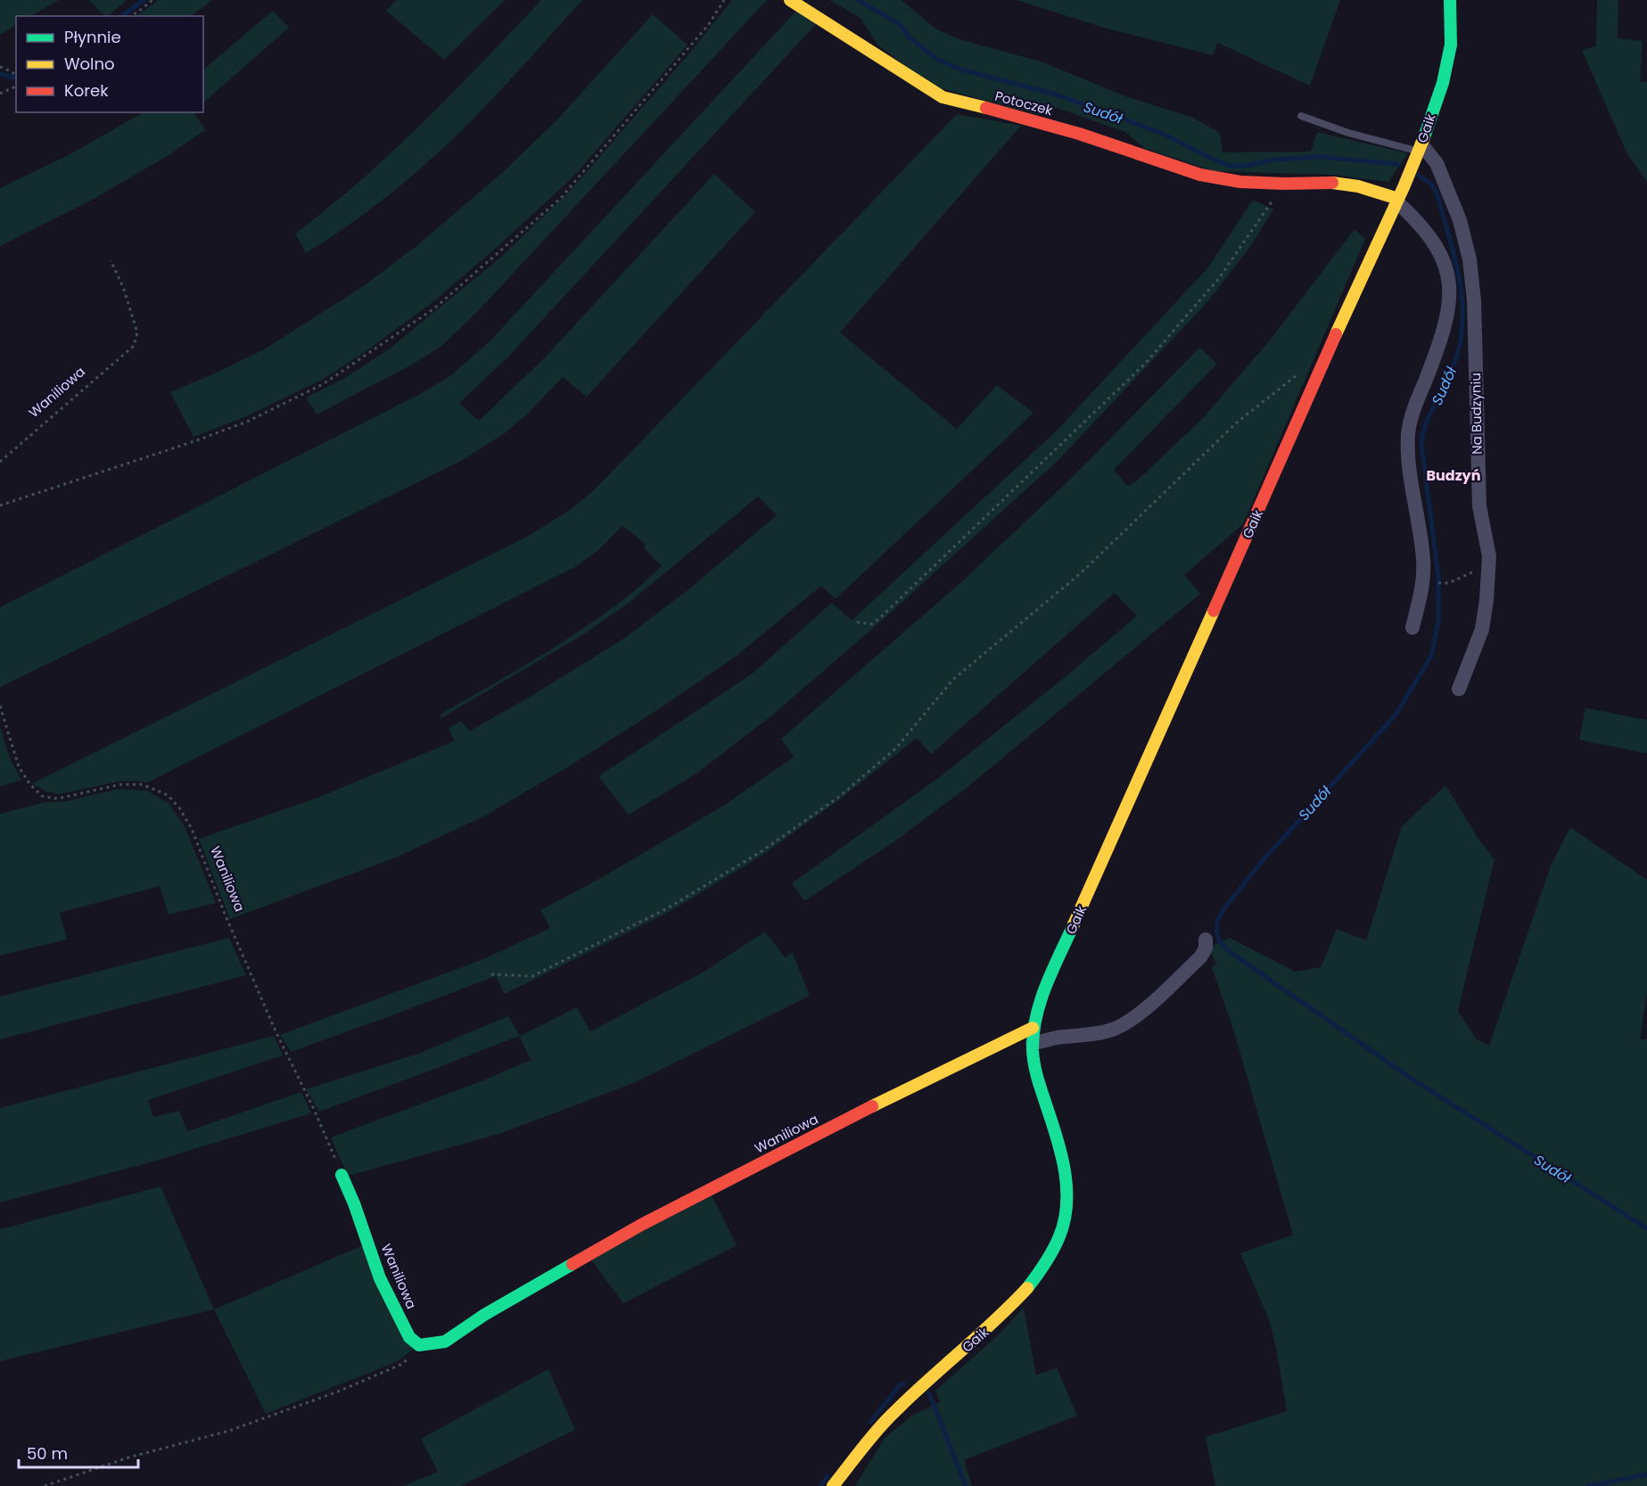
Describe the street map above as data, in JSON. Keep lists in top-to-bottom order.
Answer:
{
  "streets": {
    "street": [
      "Potoczek",
      "Gaik",
      "Waniliowa",
      "Na Budzyniu"
    ]
  },
  "crossings": [
    ["Potoczek", "Gaik"],
    ["Gaik", "Waniliowa"],
    ["Gaik", "Na Budzyniu"]
  ],
  "districts": ["Budzyń"],
  "water": ["Sudół"],
  "legend": ["Płynnie", "Wolno", "Korek"],
  "scale_bar": "50 m"
}
